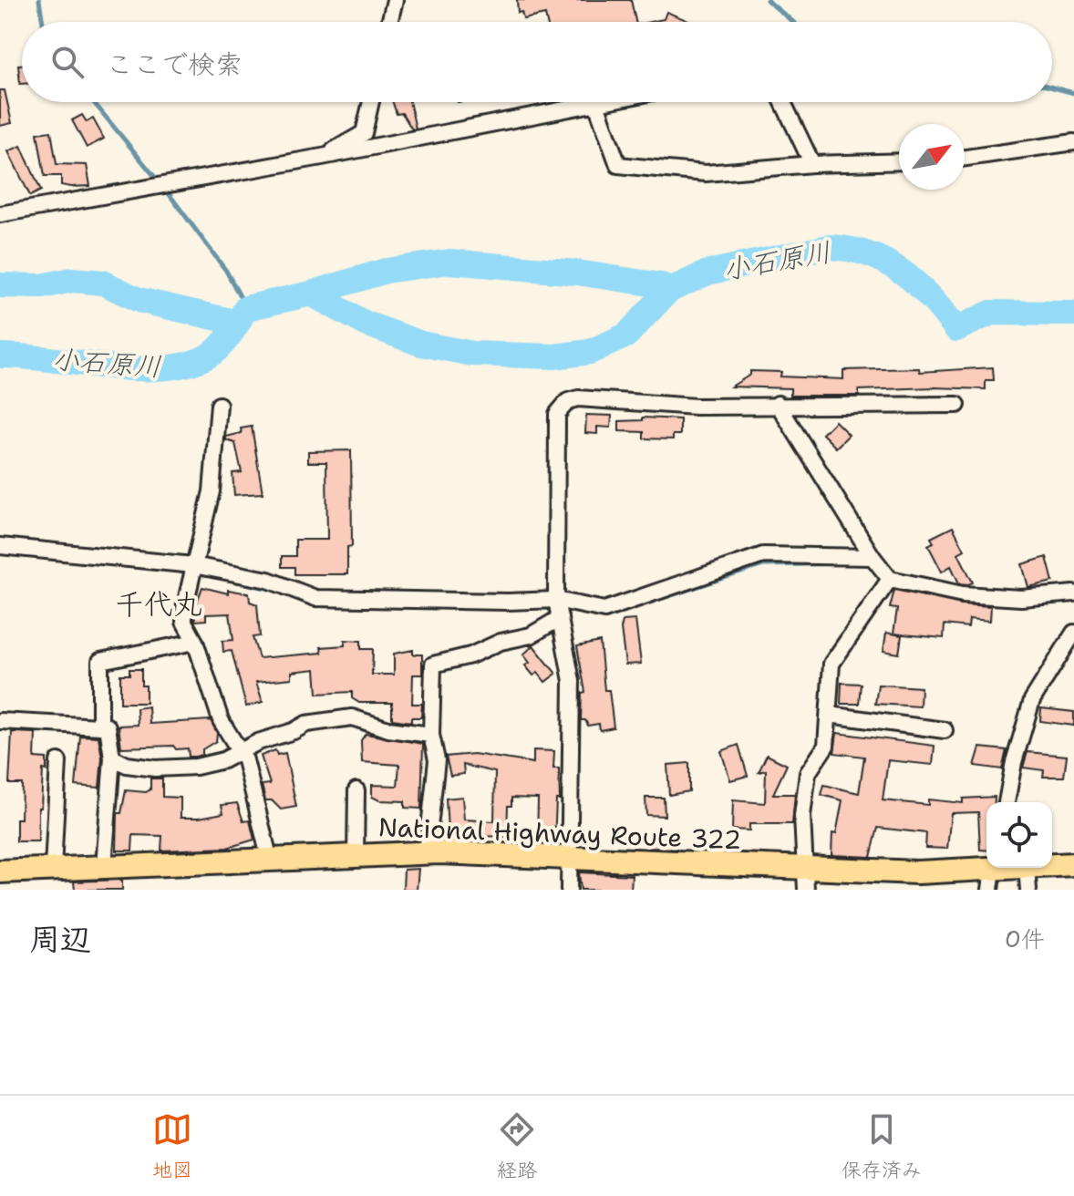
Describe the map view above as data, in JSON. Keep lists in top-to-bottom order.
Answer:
{
  "streets": {
    "highway": ["National Highway Route 322"]
  },
  "districts": ["千代丸"],
  "water": ["小石原川"],
  "north": "top right",
  "page": {
    "search": "ここで検索",
    "heading": ["周辺", "0件"],
    "nav": ["地図", "経路", "保存済み"]
  }
}
